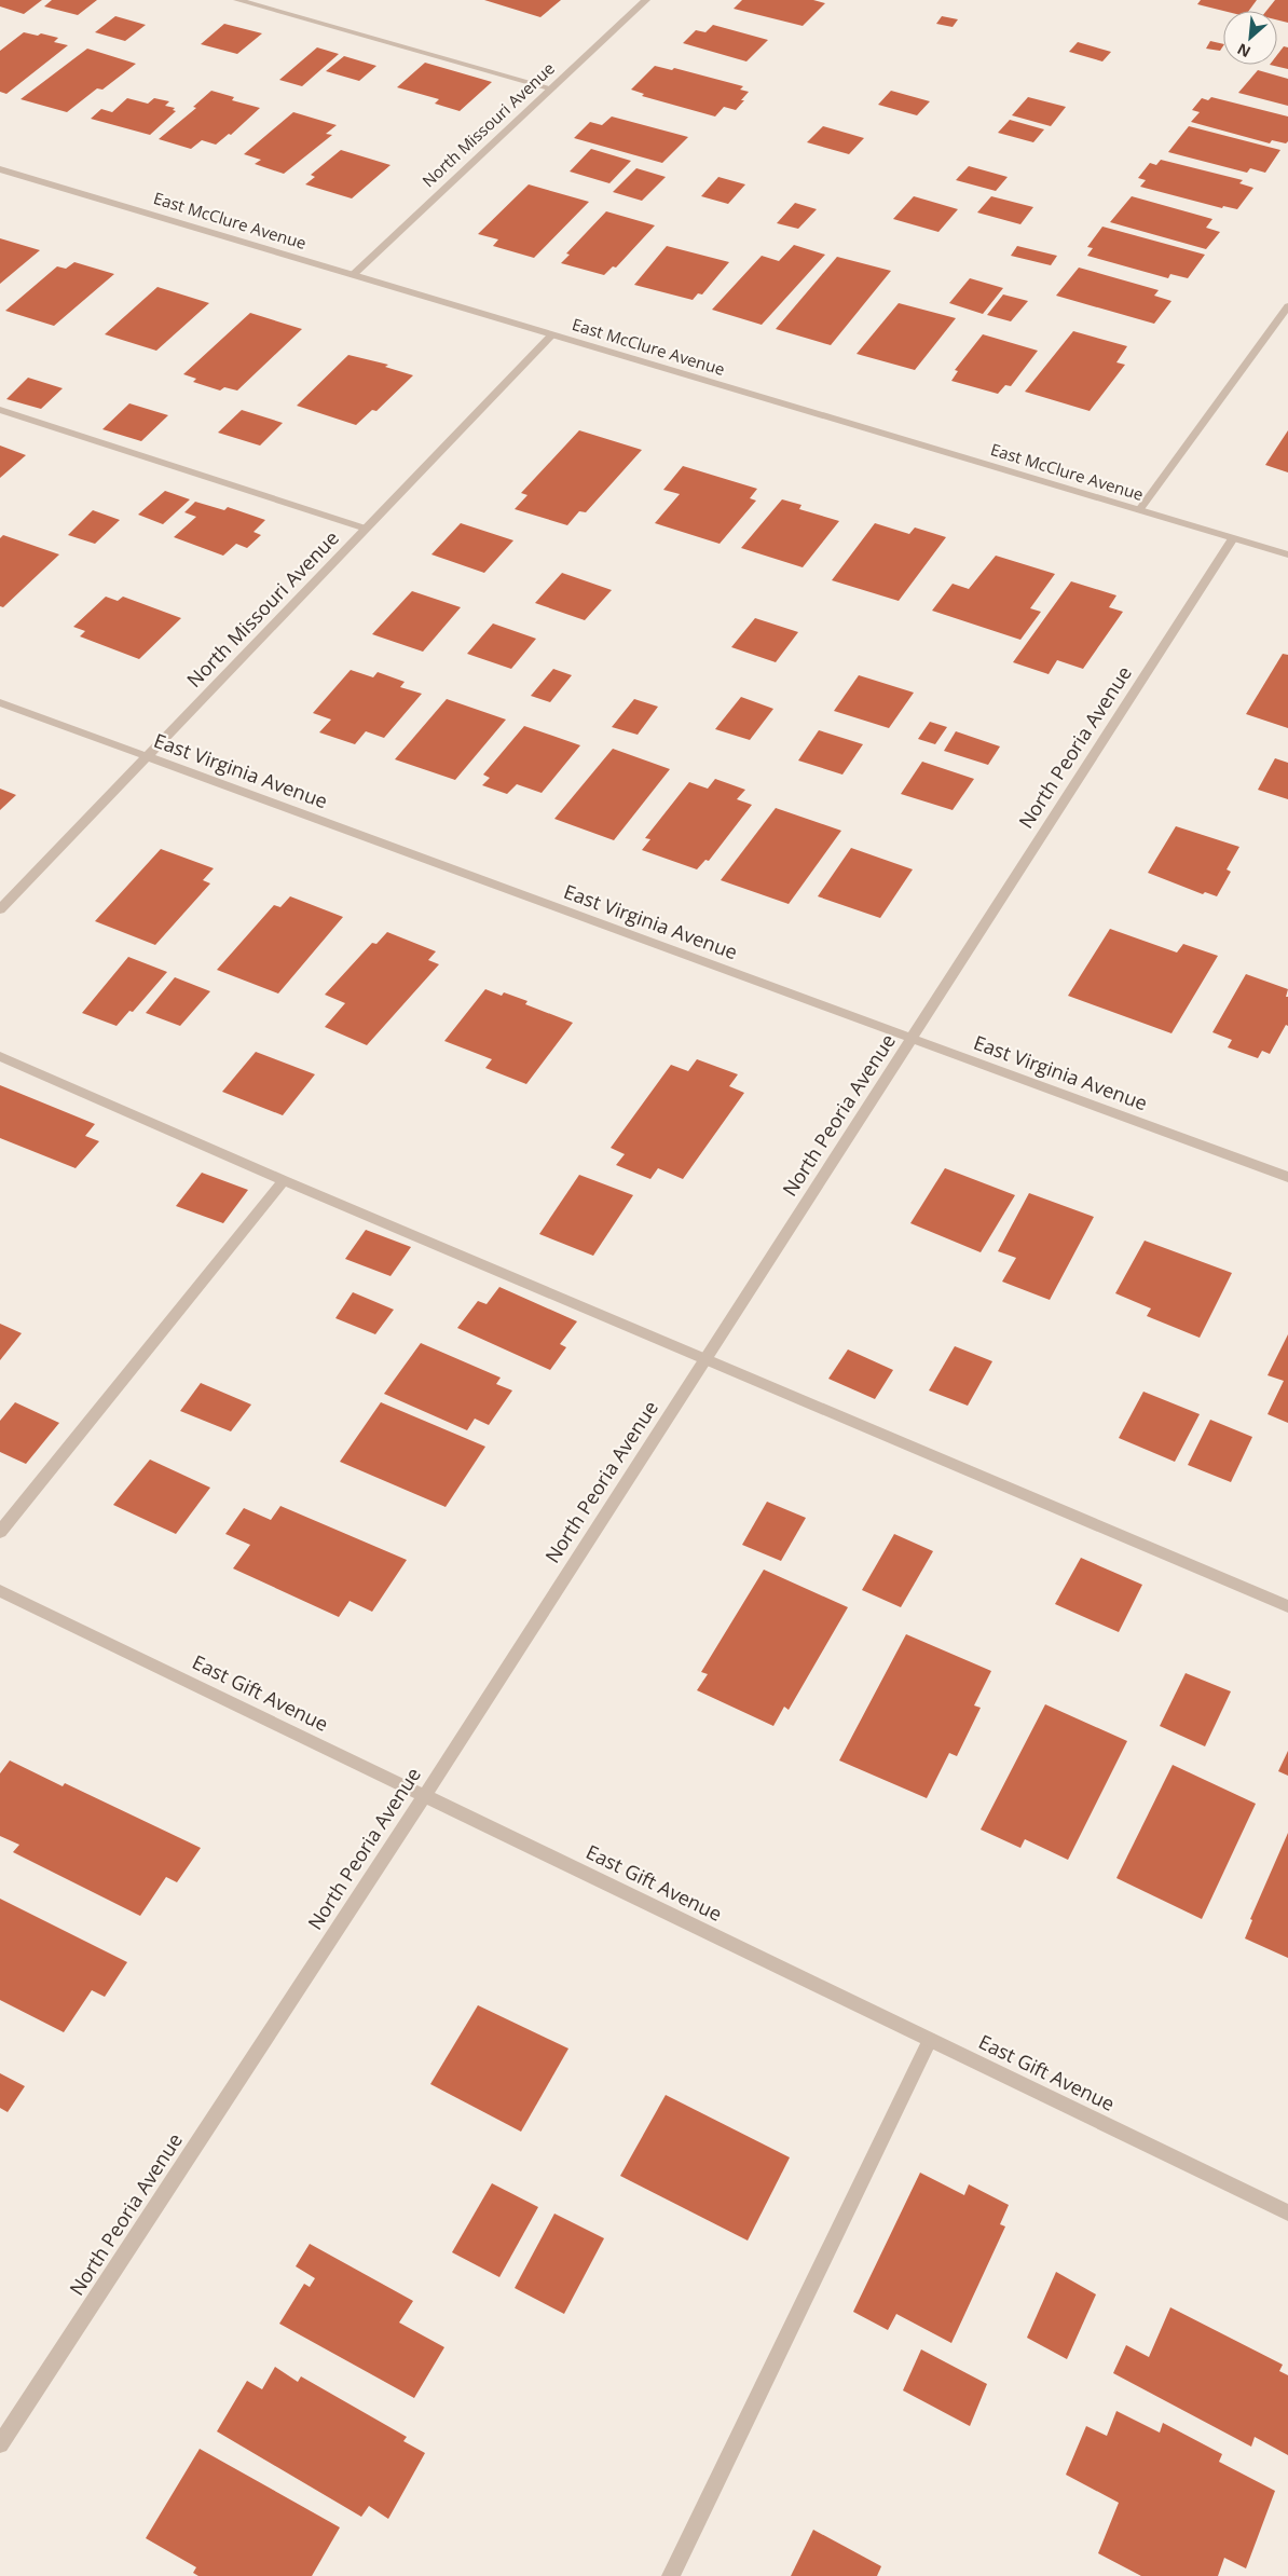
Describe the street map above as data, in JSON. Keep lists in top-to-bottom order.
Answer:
{
  "streets": {
    "street": [
      "North Missouri Avenue",
      "East McClure Avenue",
      "North Peoria Avenue",
      "East Virginia Avenue",
      "East Gift Avenue"
    ]
  },
  "crossings": [
    ["North Missouri Avenue", "East McClure Avenue"],
    ["North Missouri Avenue", "East Virginia Avenue"],
    ["East McClure Avenue", "North Peoria Avenue"],
    ["North Peoria Avenue", "East Virginia Avenue"],
    ["North Peoria Avenue", "East Gift Avenue"]
  ],
  "north": "bottom left"
}
